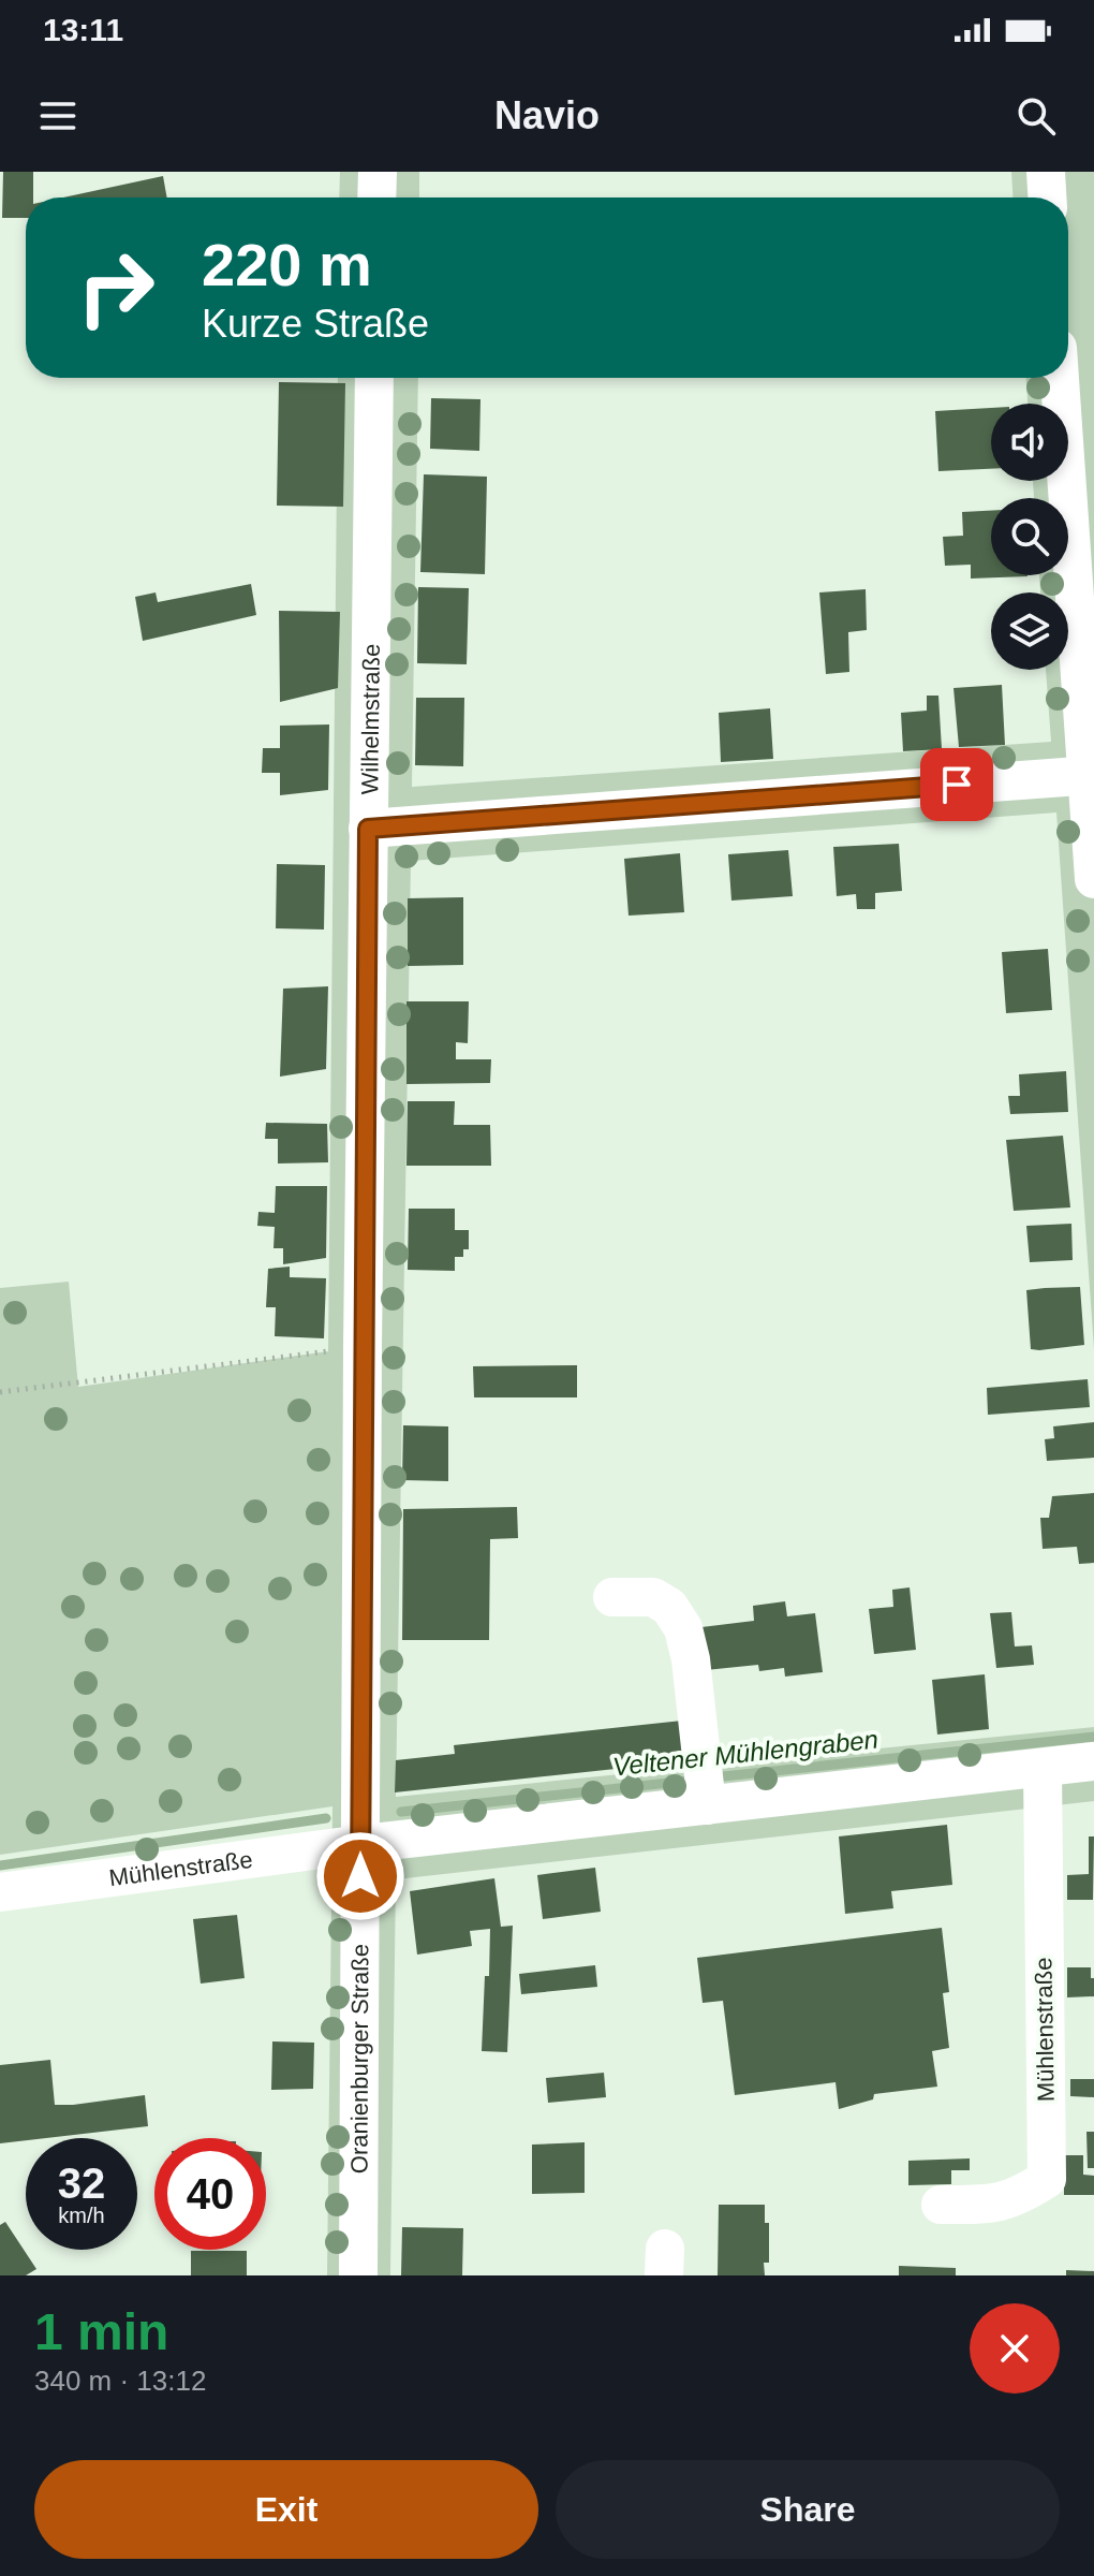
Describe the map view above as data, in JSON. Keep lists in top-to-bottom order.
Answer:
{
  "streets": {
    "street": ["Wilhelmstraße", "Mühlenstraße", "Oranienburger Straße"]
  },
  "crossings": [
    ["Wilhelmstraße", "Mühlenstraße"],
    ["Wilhelmstraße", "Oranienburger Straße"],
    ["Mühlenstraße", "Oranienburger Straße"]
  ],
  "water": ["Veltener Mühlengraben"],
  "page": {
    "status": "13:11",
    "header": "Navio",
    "turn": ["220 m", "Kurze Straße"],
    "speed": "32 km/h",
    "limit": "40",
    "heading": ["1 min", "340 m · 13:12"],
    "buttons": ["Exit", "Share"]
  }
}
